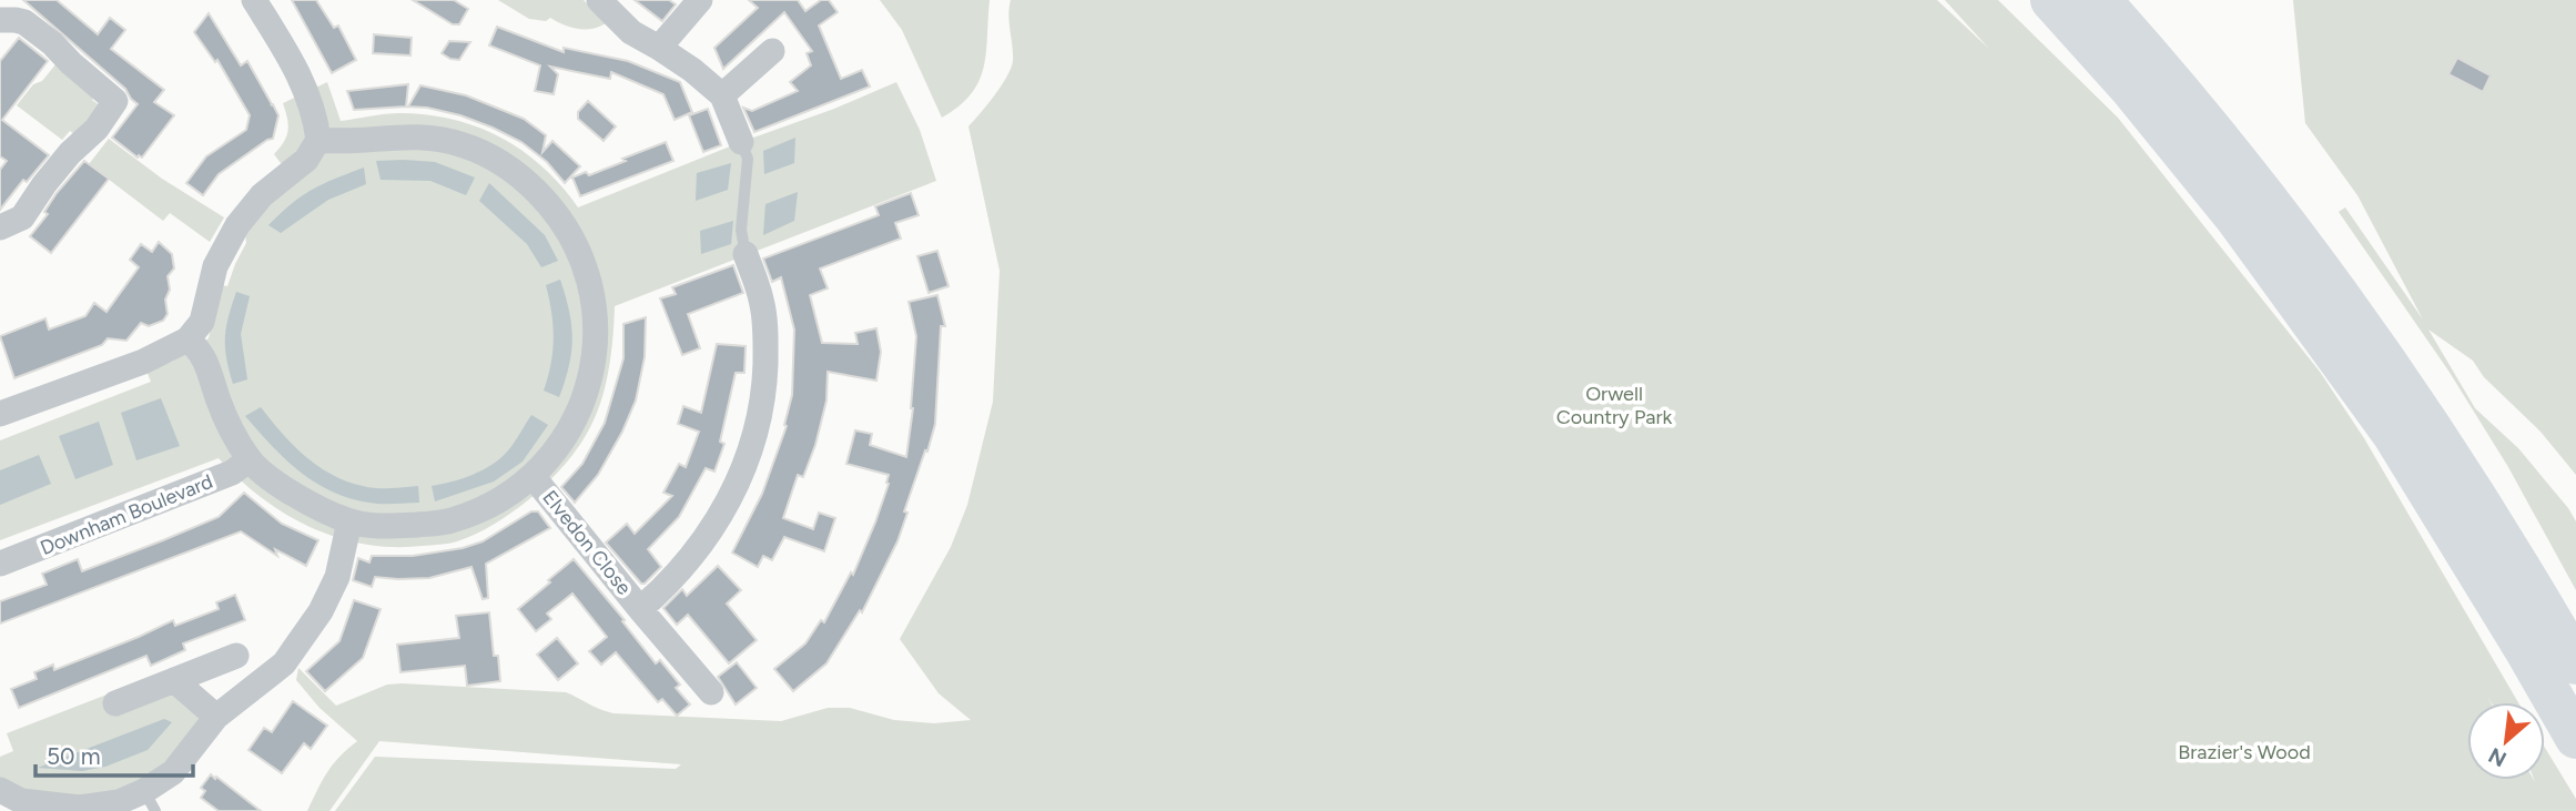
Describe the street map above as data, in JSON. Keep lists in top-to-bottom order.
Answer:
{
  "streets": {
    "street": ["Downham Boulevard", "Elvedon Close"]
  },
  "parks": ["Orwell Country Park", "Brazier's Wood"],
  "scale_bar": "50 m",
  "north": "bottom left"
}
